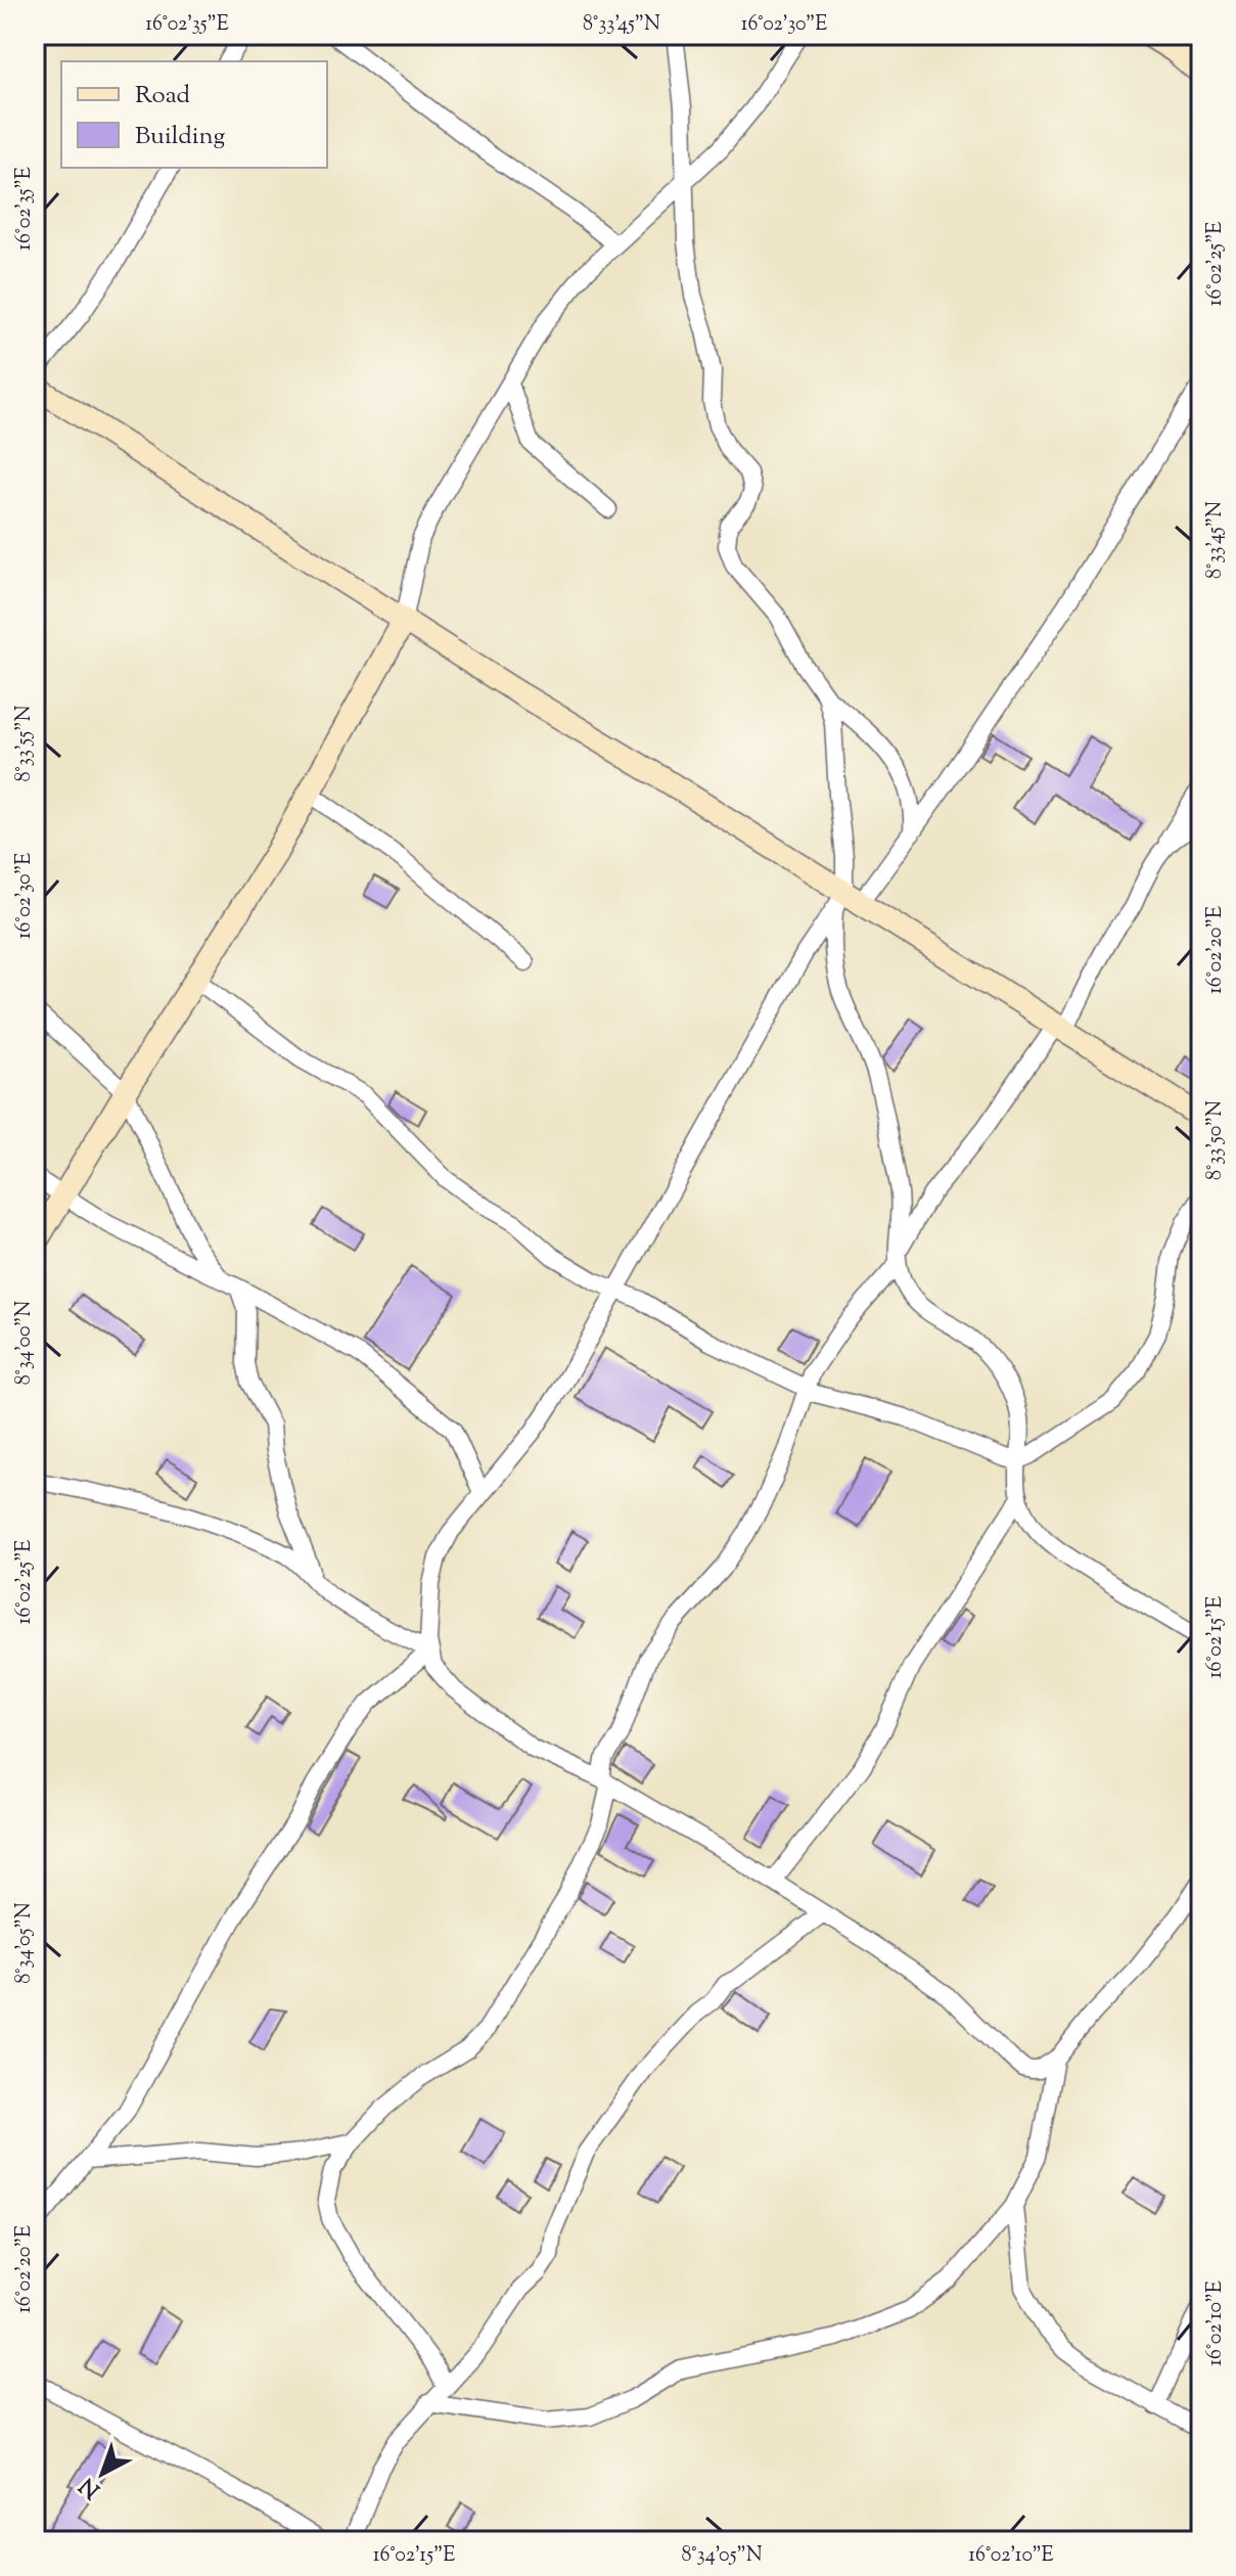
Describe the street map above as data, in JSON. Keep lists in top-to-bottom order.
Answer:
{
  "legend": ["Road", "Building"],
  "north": "bottom left",
  "coordinates": [
    "16°02'35\"E",
    "8°33'45\"N",
    "16°02'30\"E",
    "16°02'25\"E",
    "8°33'55\"N",
    "16°02'20\"E",
    "8°33'50\"N",
    "8°34'00\"N",
    "16°02'15\"E",
    "8°34'05\"N",
    "16°02'10\"E"
  ]
}
